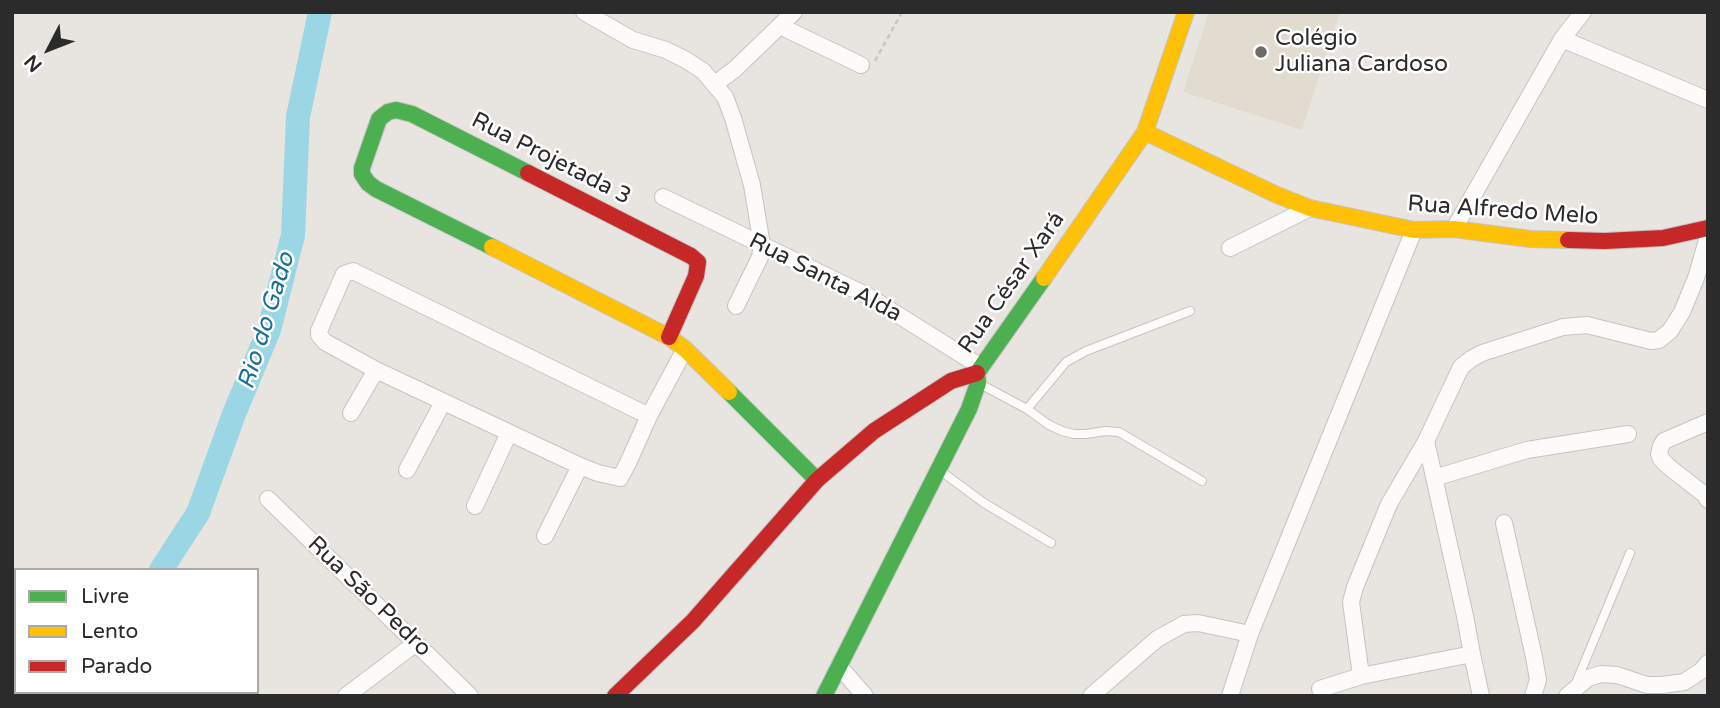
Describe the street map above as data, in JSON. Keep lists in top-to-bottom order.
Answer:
{
  "streets": {
    "street": [
      "Rua Projetada 3",
      "Rua Alfredo Melo",
      "Rua Santa Alda",
      "Rua César Xará",
      "Rua São Pedro"
    ]
  },
  "crossings": [
    ["Rua Alfredo Melo", "Rua César Xará"],
    ["Rua Santa Alda", "Rua César Xará"]
  ],
  "water": ["Rio do Gado"],
  "places": ["Colégio Juliana Cardoso"],
  "legend": ["Livre", "Lento", "Parado"],
  "north": "bottom left"
}
